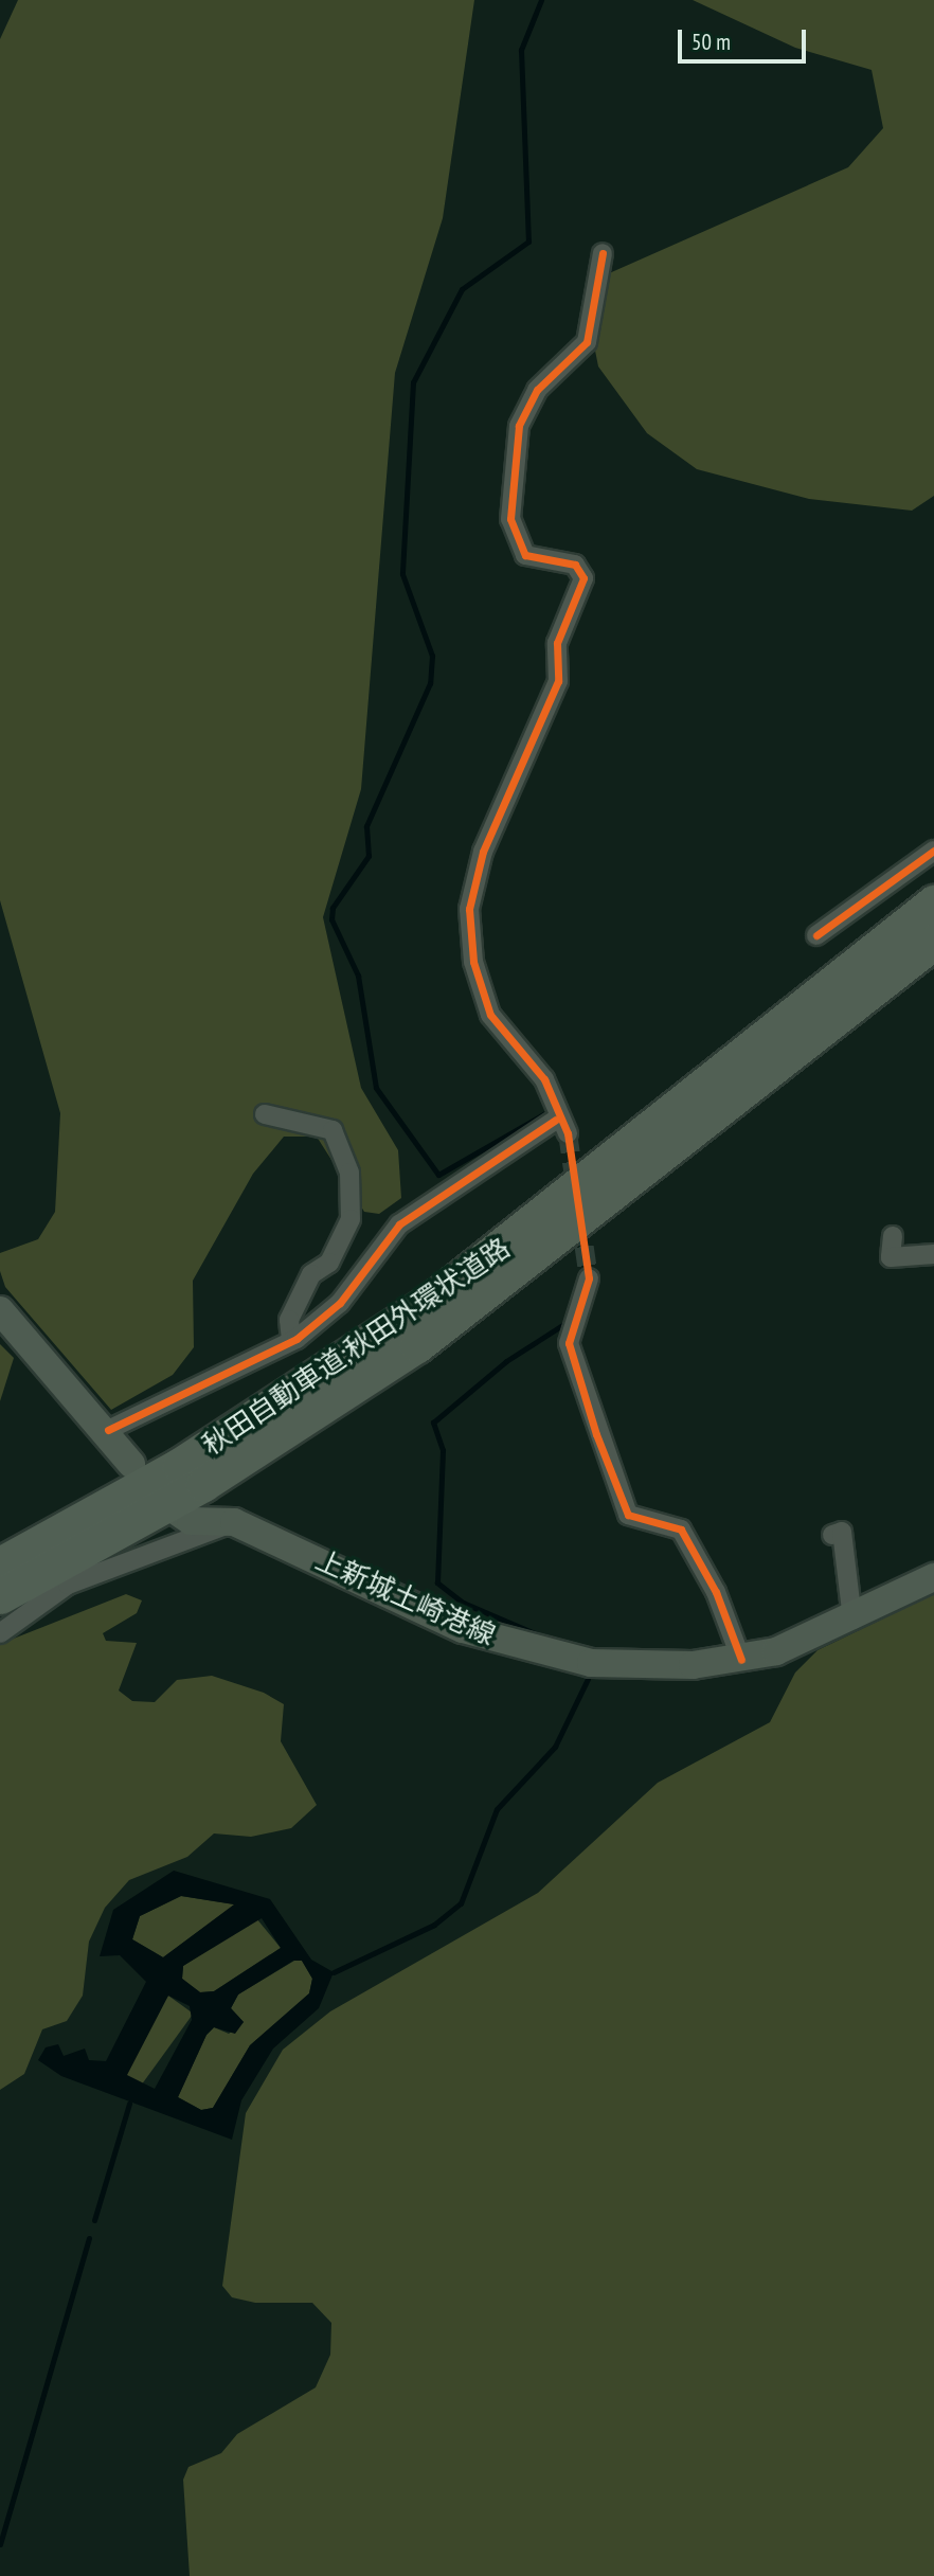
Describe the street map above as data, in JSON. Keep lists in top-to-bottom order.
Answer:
{
  "streets": {
    "highway": ["秋田自動車道;秋田外環状道路"],
    "main road": ["上新城土崎港線"]
  },
  "scale_bar": "50 m"
}
